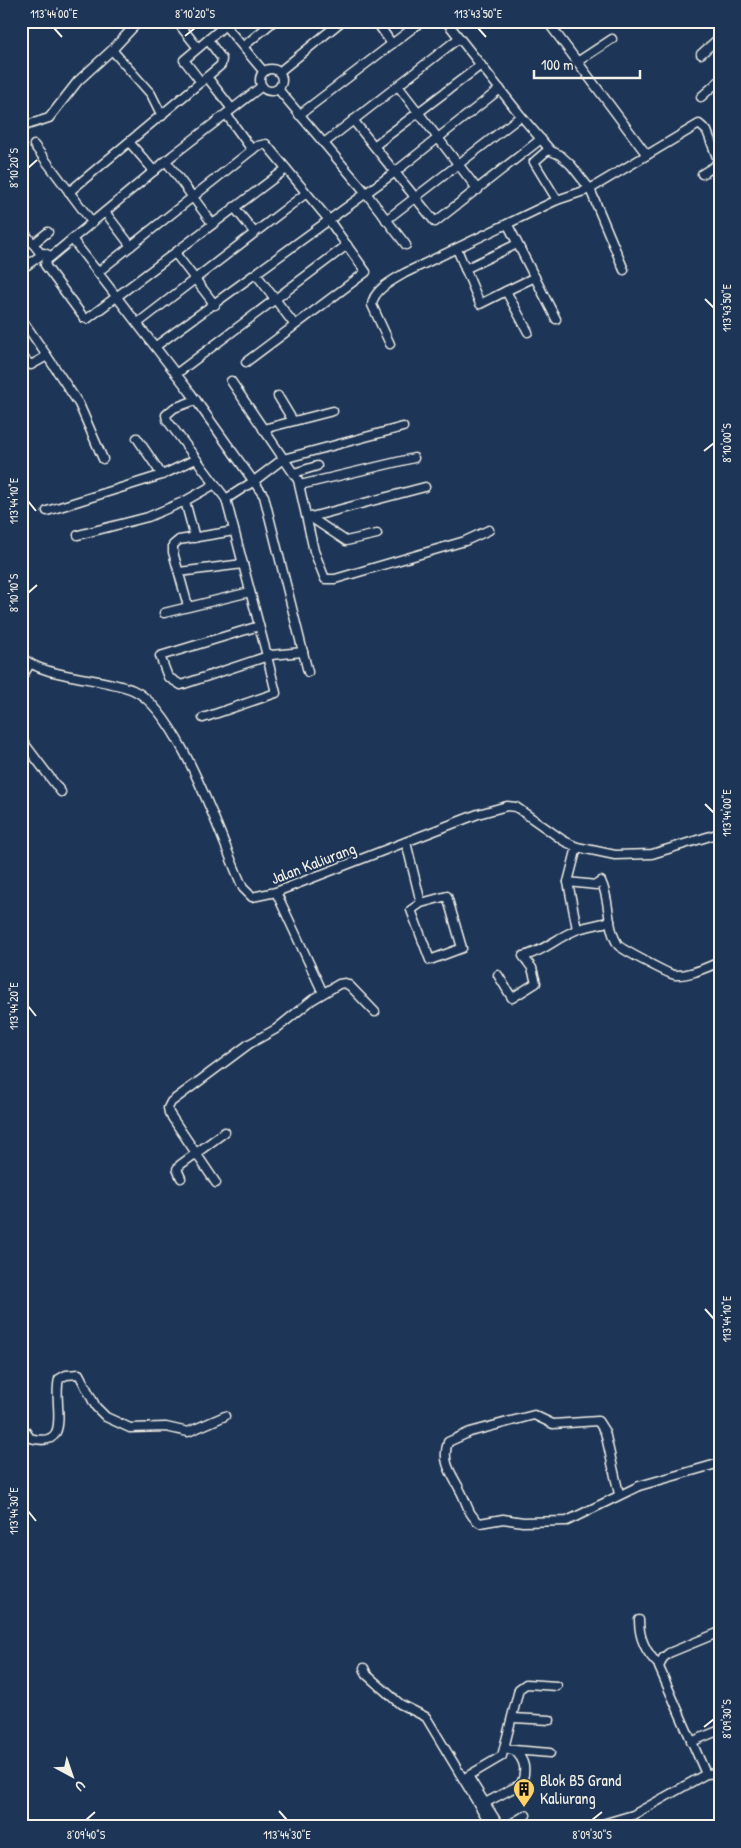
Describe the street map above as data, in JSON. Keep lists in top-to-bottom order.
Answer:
{
  "streets": {
    "street": ["Jalan Kaliurang"]
  },
  "places": {
    "building": ["Blok B5 Grand Kaliurang"]
  },
  "scale_bar": "100 m",
  "north": "bottom right",
  "coordinates": [
    "113°44'00\"E",
    "8°10'20\"S",
    "113°43'50\"E",
    "8°10'00\"S",
    "113°44'10\"E",
    "8°10'10\"S",
    "113°44'20\"E",
    "113°44'30\"E",
    "8°09'30\"S",
    "8°09'40\"S"
  ]
}
